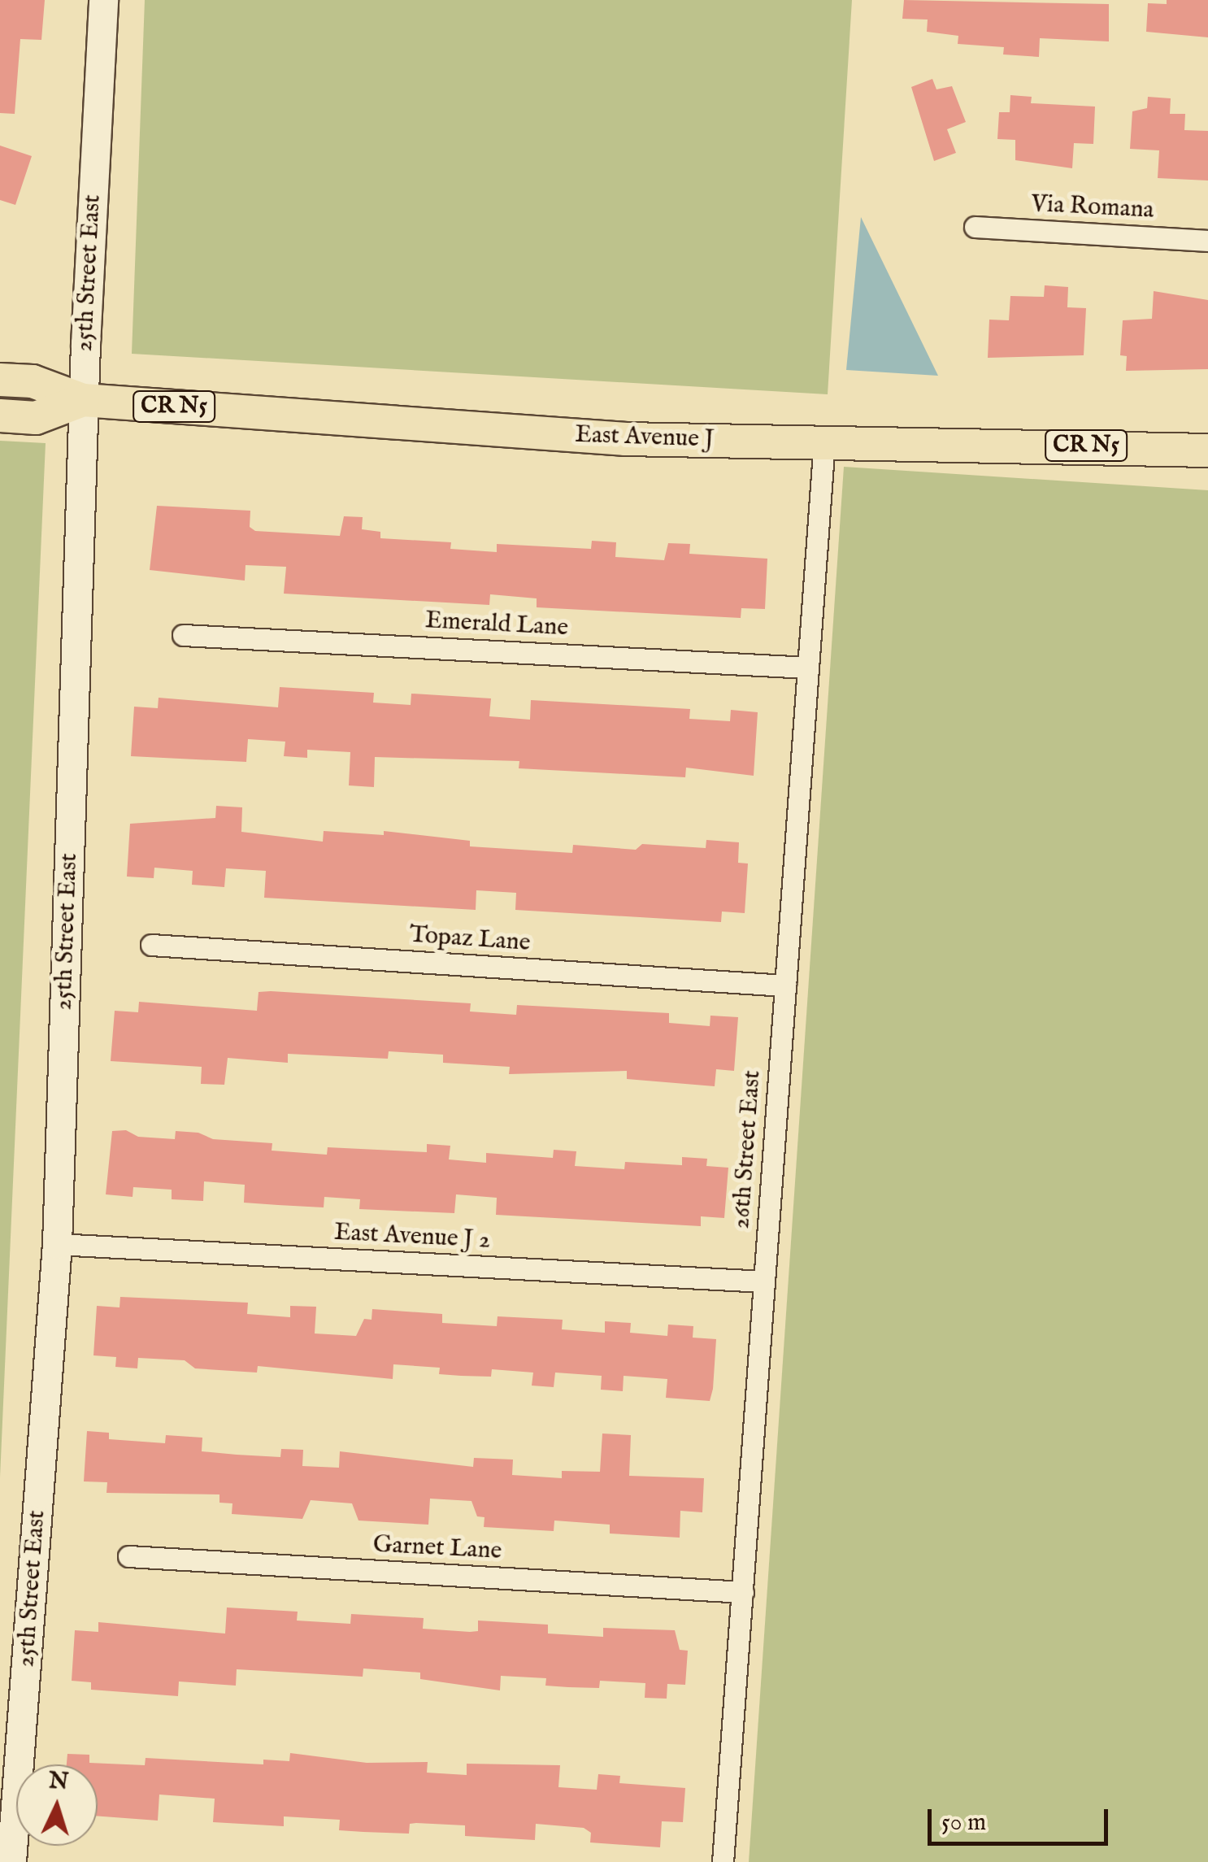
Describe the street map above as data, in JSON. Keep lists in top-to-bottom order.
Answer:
{
  "streets": {
    "main road": ["CR N5", "East Avenue J"],
    "street": [
      "Via Romana",
      "25th Street East",
      "Emerald Lane",
      "Topaz Lane",
      "26th Street East",
      "East Avenue J 2",
      "Garnet Lane"
    ]
  },
  "crossings": [
    ["25th Street East", "East Avenue J"],
    ["25th Street East", "East Avenue J 2"],
    ["East Avenue J", "26th Street East"],
    ["Emerald Lane", "26th Street East"],
    ["Topaz Lane", "26th Street East"],
    ["26th Street East", "East Avenue J 2"],
    ["26th Street East", "Garnet Lane"]
  ],
  "scale_bar": "50 m",
  "north": "top"
}
